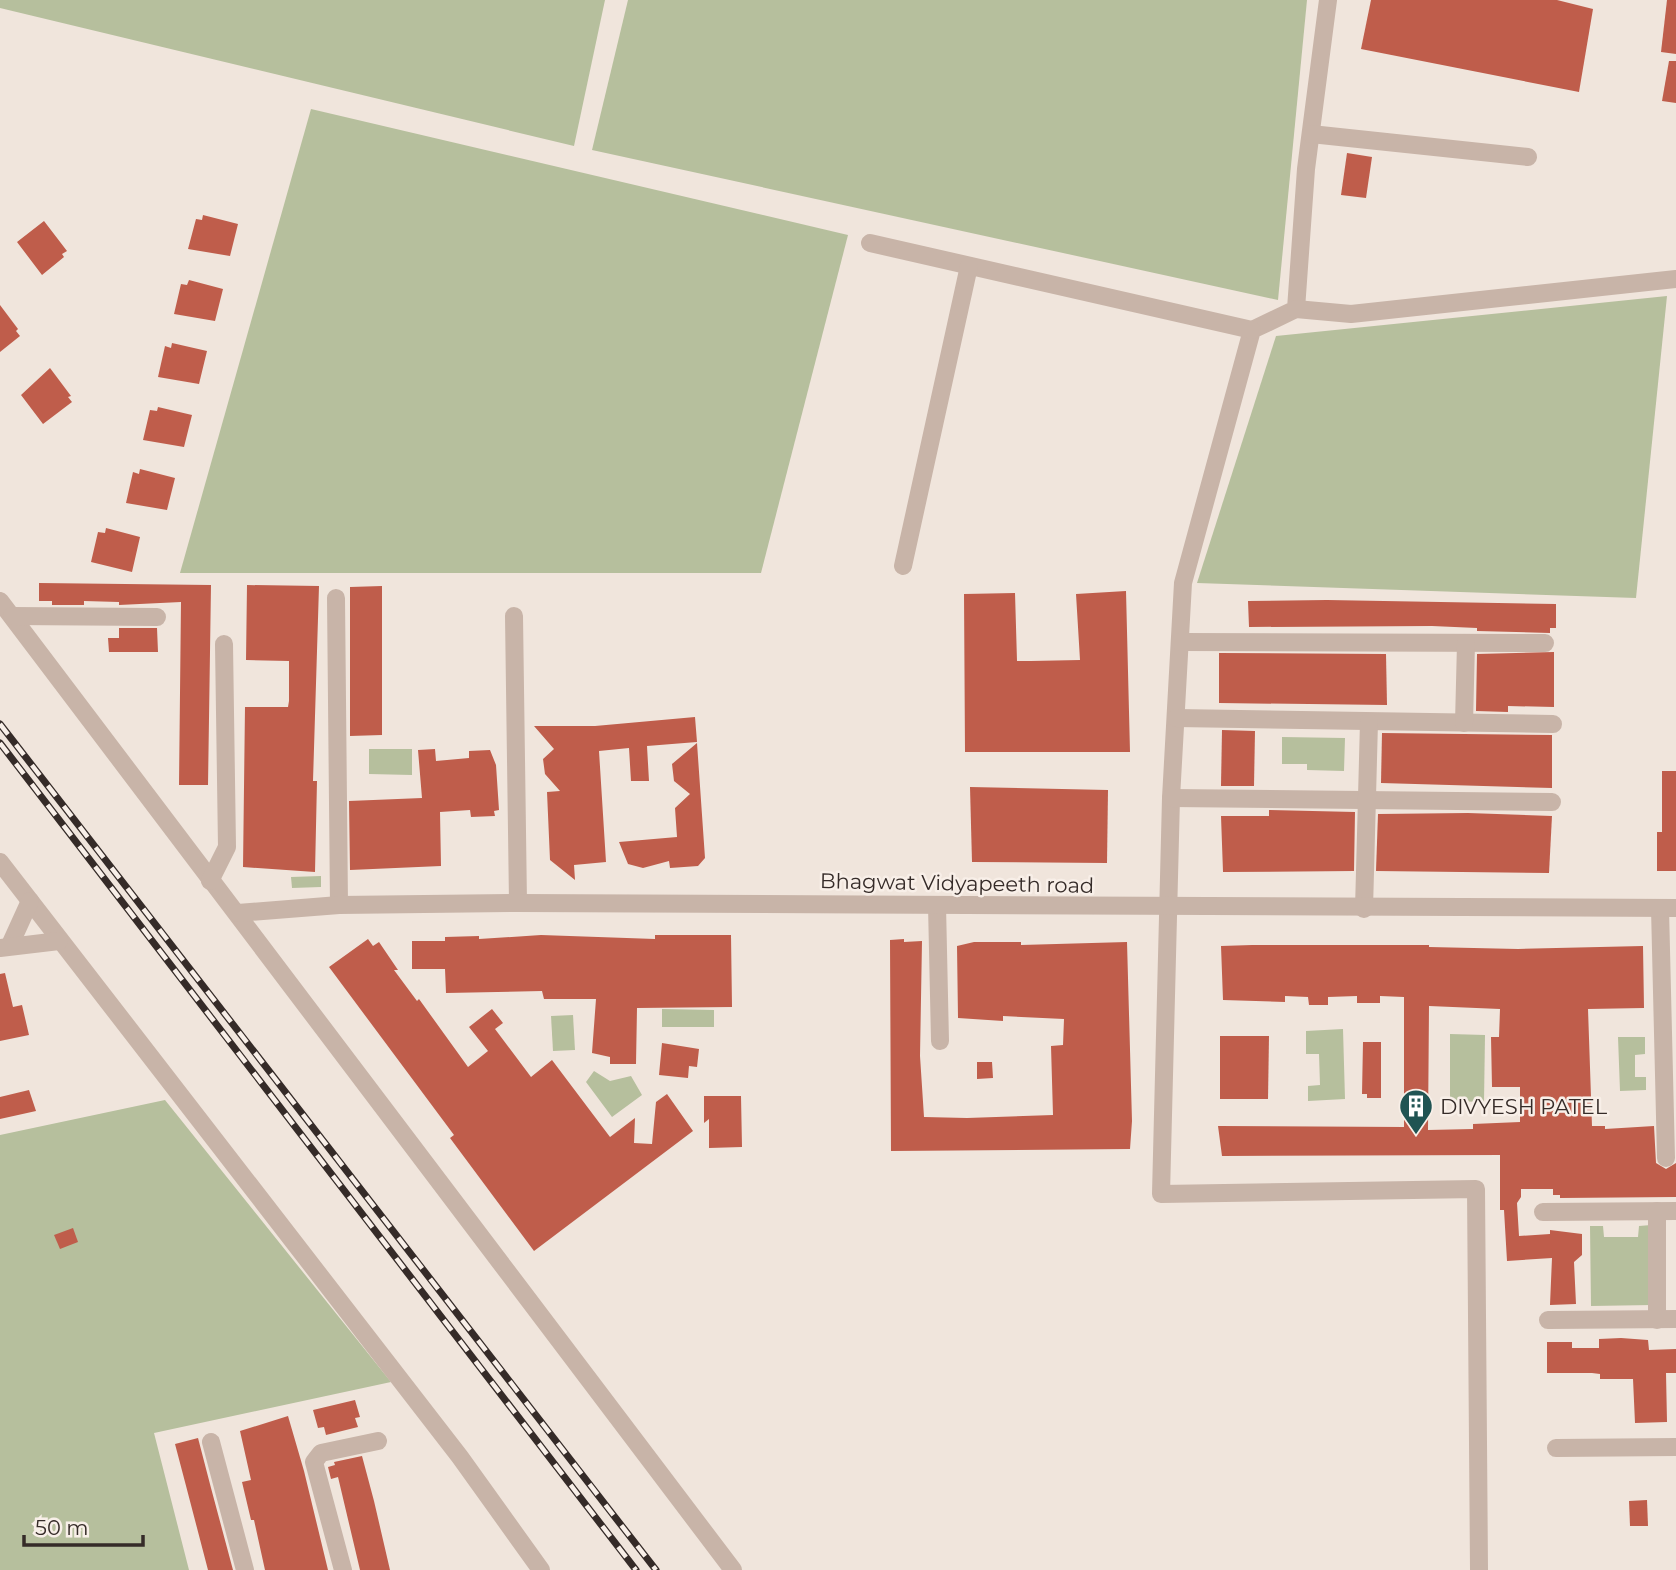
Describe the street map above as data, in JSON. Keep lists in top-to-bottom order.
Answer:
{
  "streets": {
    "street": ["Bhagwat Vidyapeeth road"]
  },
  "places": {
    "building": ["DIVYESH PATEL"]
  },
  "scale_bar": "50 m"
}
